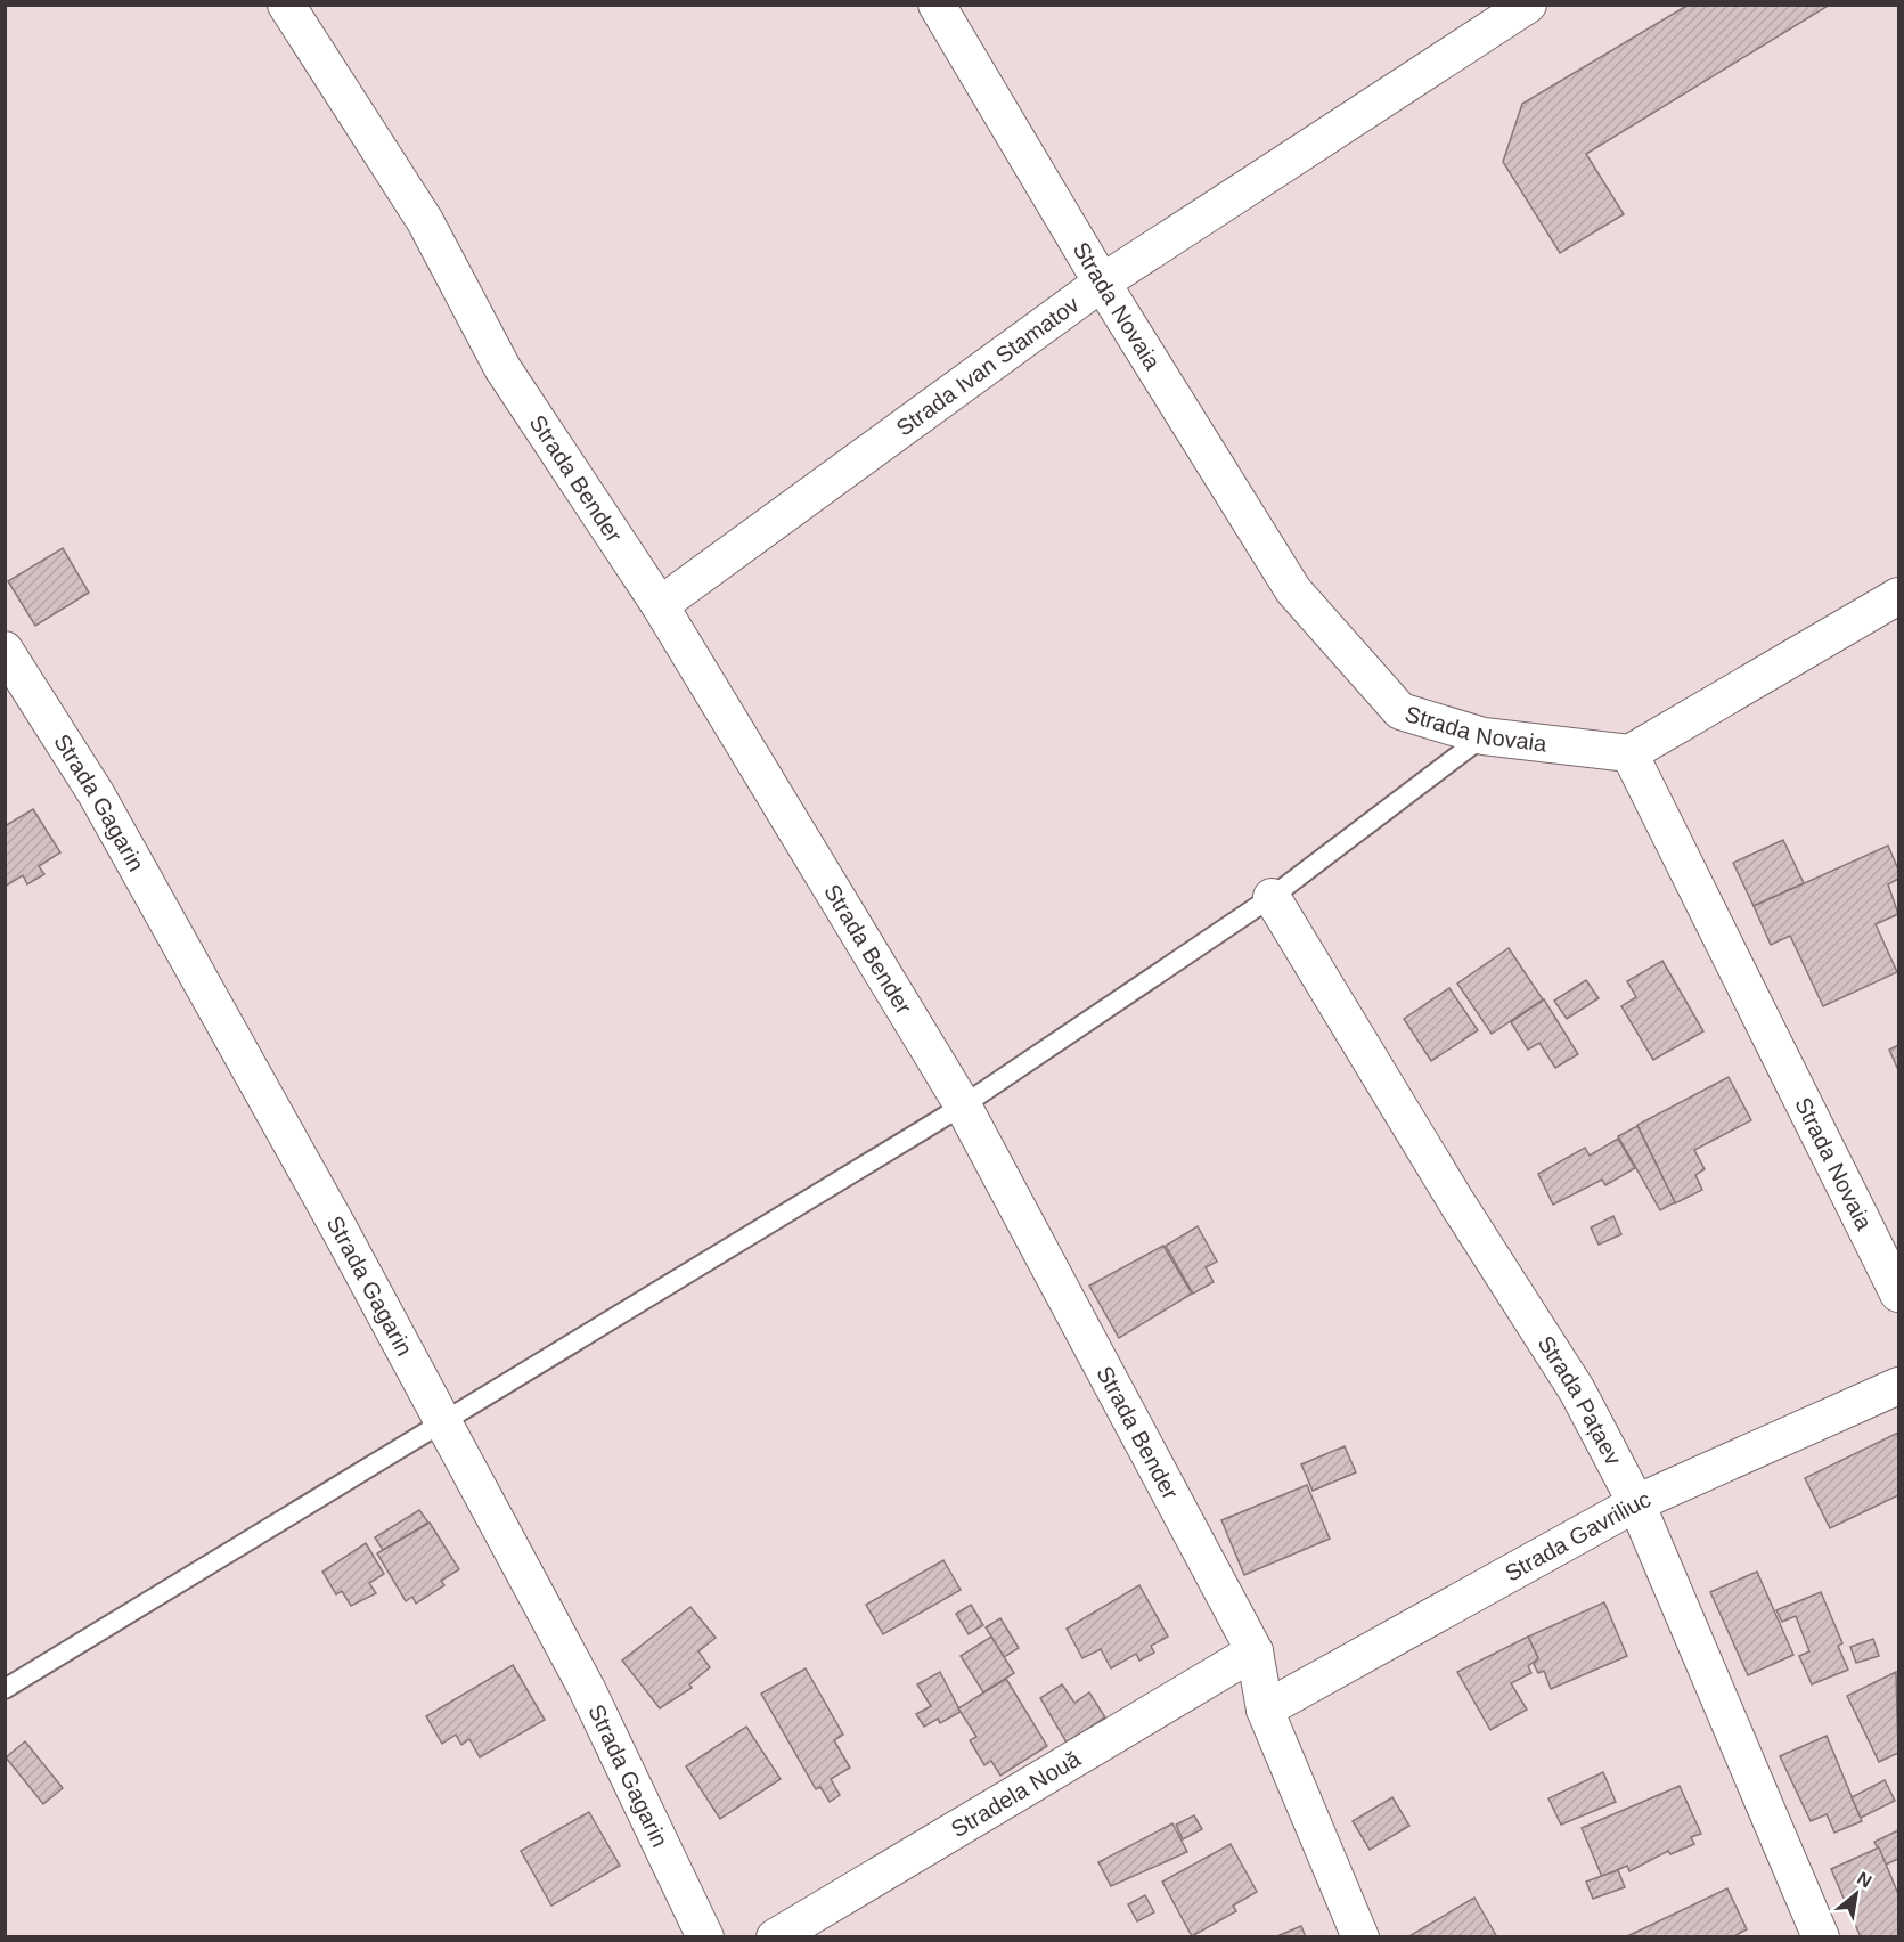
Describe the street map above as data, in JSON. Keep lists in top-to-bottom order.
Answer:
{
  "streets": {
    "street": [
      "Strada Novaia",
      "Strada Ivan Stamatov",
      "Strada Bender",
      "Strada Gagarin",
      "Strada Pațaev",
      "Strada Gavriliuc",
      "Stradela Nouă"
    ]
  },
  "crossings": [
    ["Strada Novaia", "Strada Ivan Stamatov"],
    ["Strada Ivan Stamatov", "Strada Bender"],
    ["Strada Bender", "Strada Gavriliuc"],
    ["Strada Bender", "Stradela Nouă"],
    ["Strada Pațaev", "Strada Gavriliuc"]
  ],
  "north": "top right"
}
